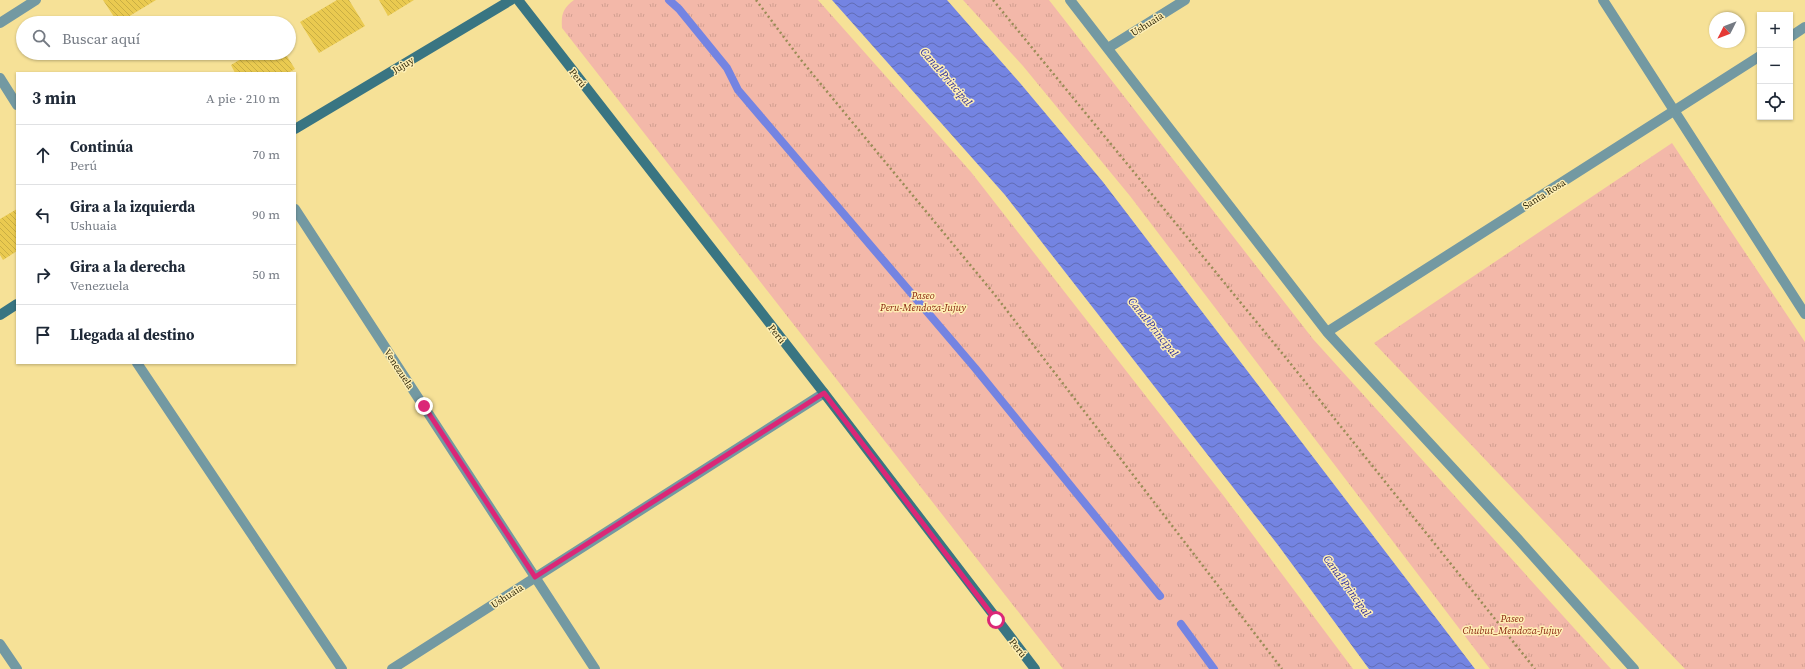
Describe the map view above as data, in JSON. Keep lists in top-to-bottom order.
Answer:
{
  "streets": {
    "main road": ["Jujuy", "Perú"],
    "street": ["Ushuaia", "Santa Rosa", "Venezuela"]
  },
  "crossings": [
    ["Ushuaia", "Perú"],
    ["Ushuaia", "Venezuela"]
  ],
  "water": ["Canal Principal"],
  "parks": ["Paseo Peru-Mendoza-Jujuy", "Paseo Chubut_Mendoza-Jujuy"],
  "north": "bottom left",
  "page": {
    "map_buttons": ["+", "−"],
    "search": "Buscar aquí",
    "heading": ["3 min", "A pie · 210 m"],
    "list": [
      ["Continúa", "Perú", "70 m"],
      ["Gira a la izquierda", "Ushuaia", "90 m"],
      ["Gira a la derecha", "Venezuela", "50 m"],
      "Llegada al destino"
    ]
  }
}
